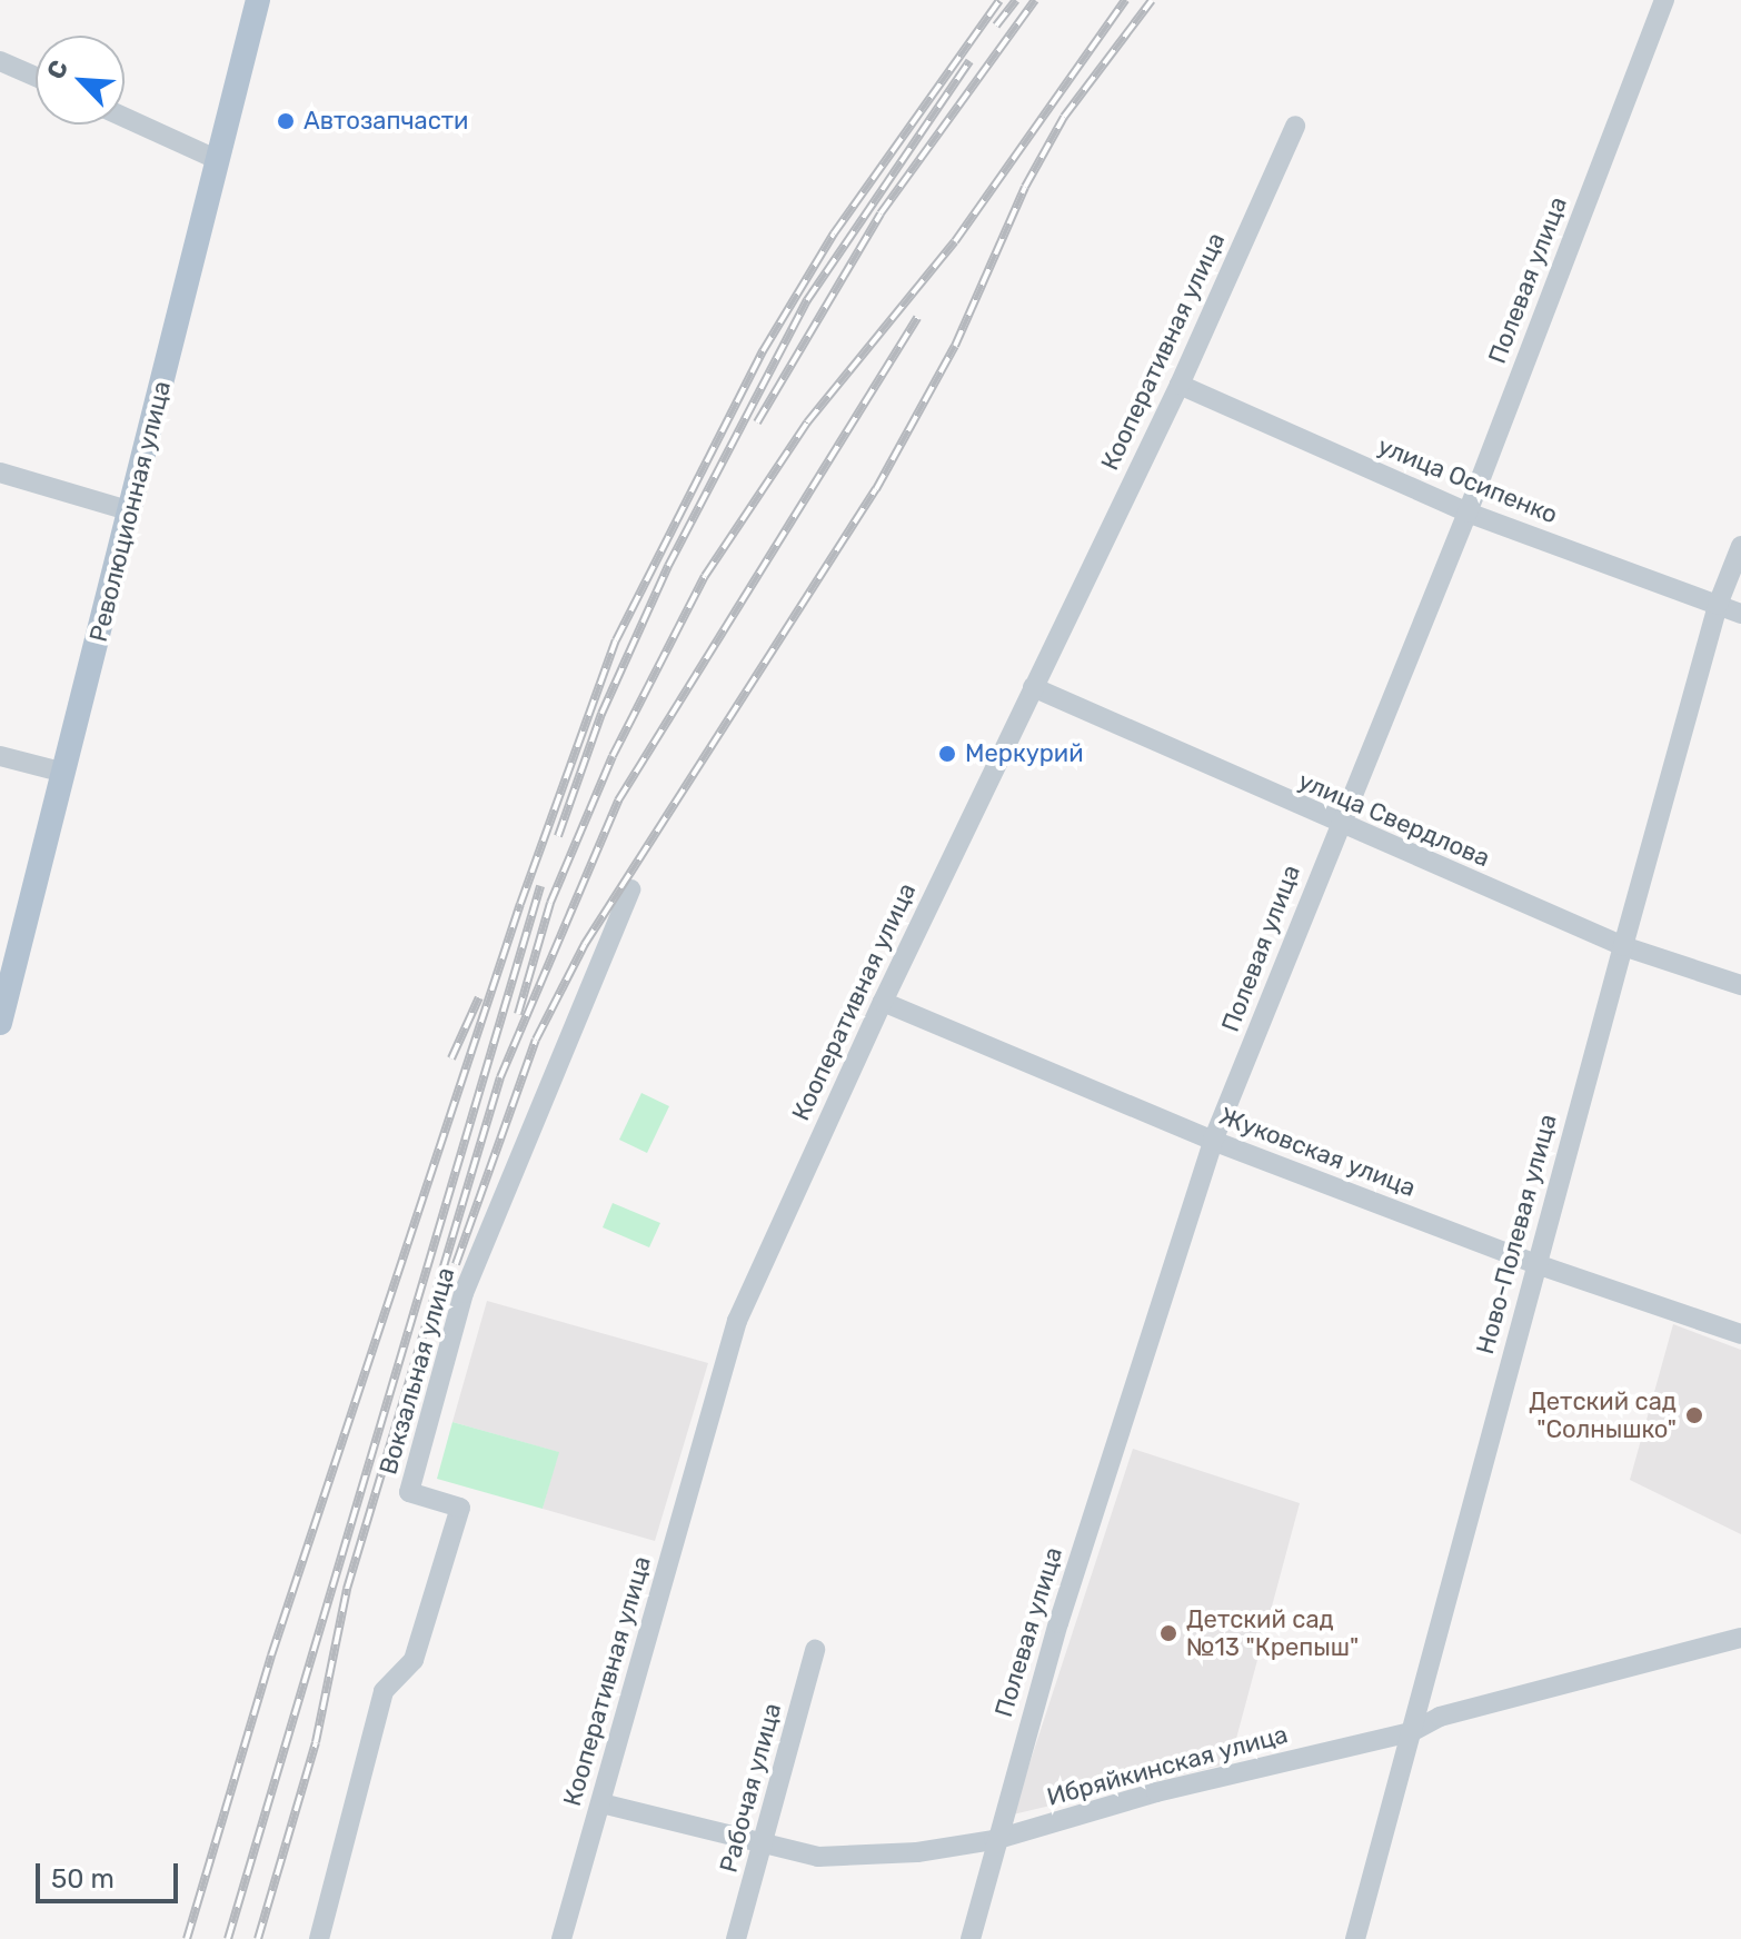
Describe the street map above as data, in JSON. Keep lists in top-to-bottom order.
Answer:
{
  "streets": {
    "main road": ["Революционная улица"],
    "street": [
      "Полевая улица",
      "Кооперативная улица",
      "улица Осипенко",
      "улица Свердлова",
      "Жуковская улица",
      "Ново-Полевая улица",
      "Вокзальная улица",
      "Ибряйкинская улица",
      "Рабочая улица"
    ]
  },
  "crossings": [
    ["Полевая улица", "улица Осипенко"],
    ["Полевая улица", "улица Свердлова"],
    ["Полевая улица", "Жуковская улица"],
    ["Полевая улица", "Ибряйкинская улица"],
    ["Кооперативная улица", "улица Осипенко"],
    ["Кооперативная улица", "улица Свердлова"],
    ["Кооперативная улица", "Жуковская улица"],
    ["Кооперативная улица", "Ибряйкинская улица"],
    ["улица Осипенко", "Ново-Полевая улица"],
    ["улица Свердлова", "Ново-Полевая улица"],
    ["Жуковская улица", "Ново-Полевая улица"],
    ["Ново-Полевая улица", "Ибряйкинская улица"],
    ["Ибряйкинская улица", "Рабочая улица"]
  ],
  "places": [
    "Автозапчасти",
    "Меркурий",
    "Детский сад \"Солнышко\"",
    "Детский сад №13 \"Крепыш\""
  ],
  "scale_bar": "50 m",
  "north": "top left"
}
